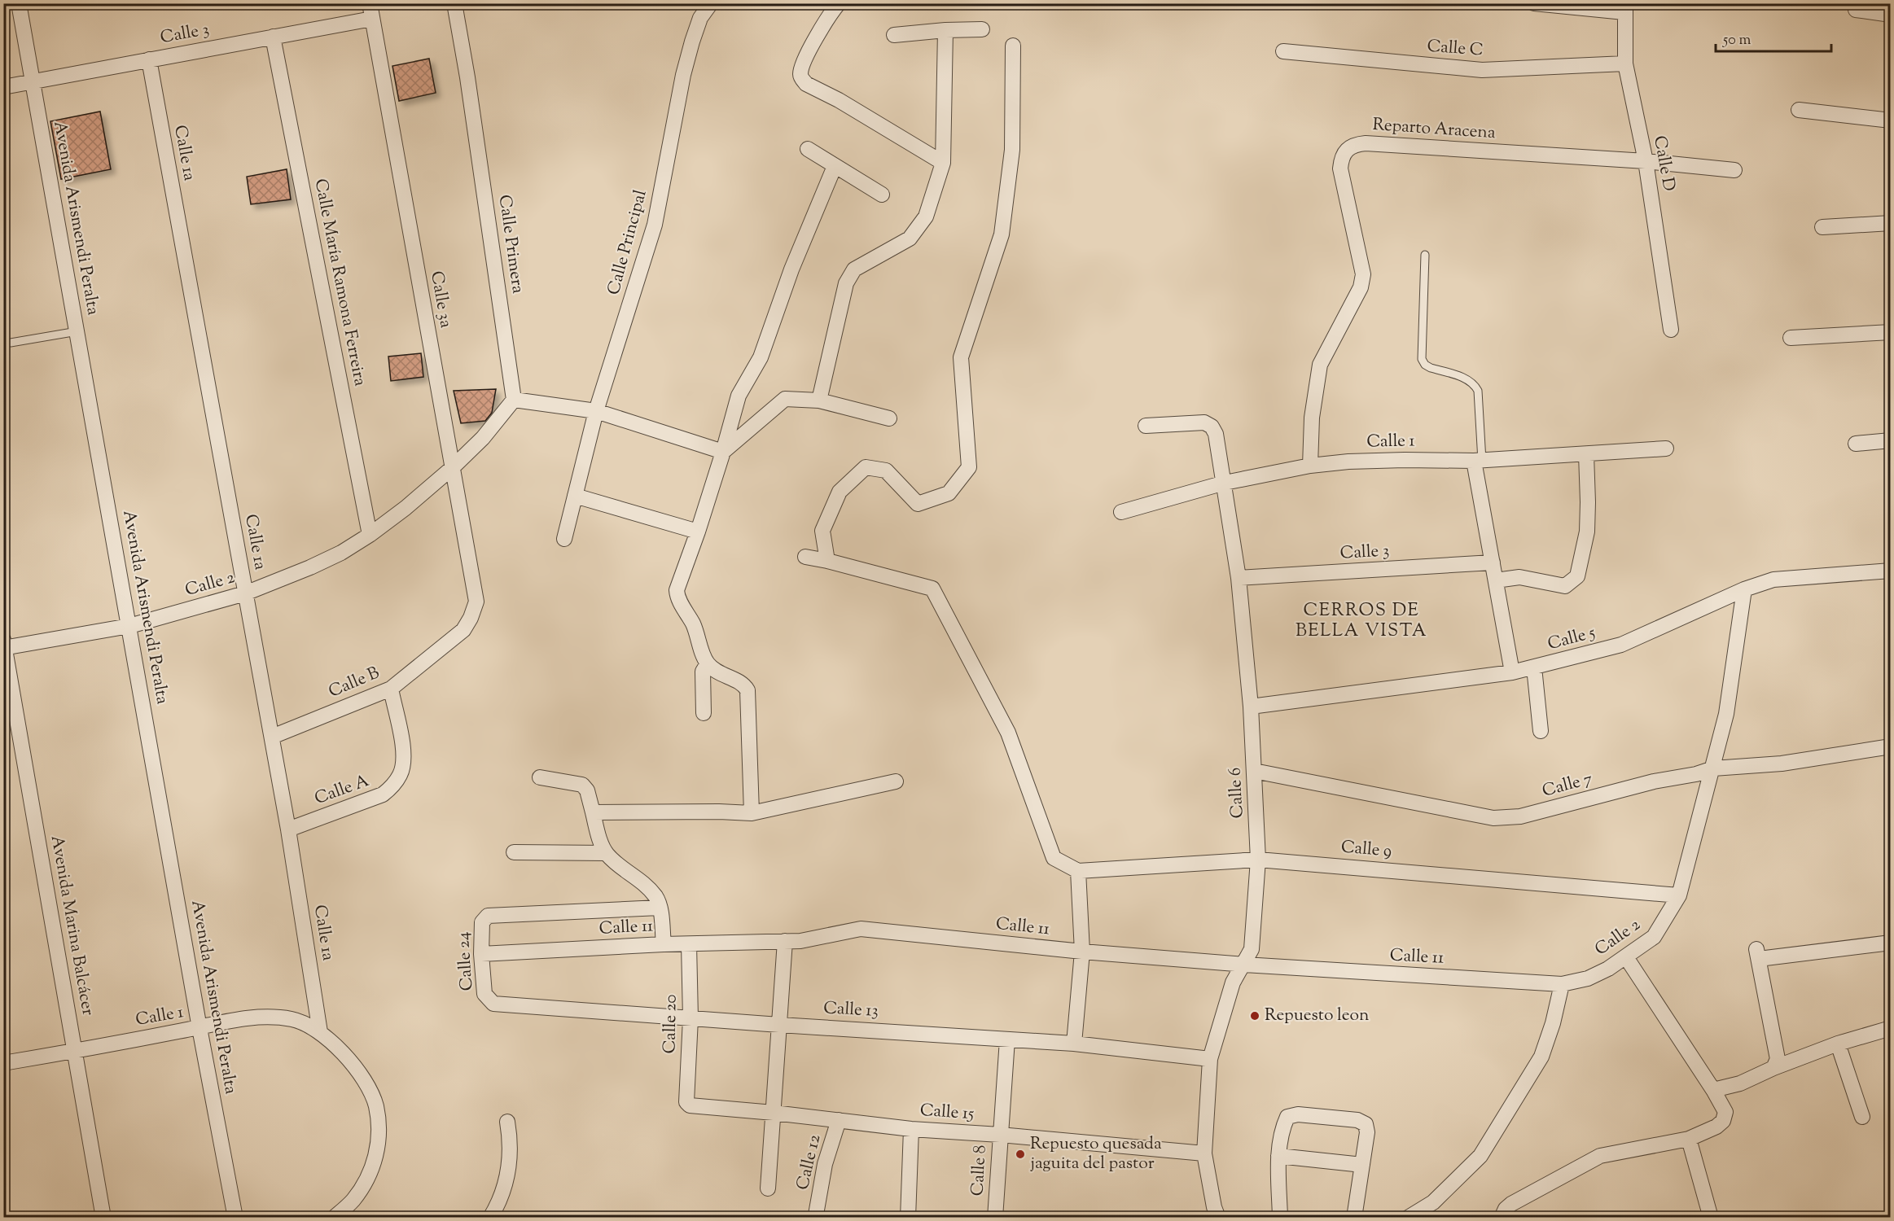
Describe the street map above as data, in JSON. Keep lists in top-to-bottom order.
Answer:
{
  "streets": {
    "street": [
      "Calle 3",
      "Calle C",
      "Reparto Aracena",
      "Calle 1a",
      "Calle D",
      "Avenida Arismendi Peralta",
      "Calle Principal",
      "Calle Primera",
      "Calle María Ramona Ferreira",
      "Calle 3a",
      "Calle 1",
      "Calle 2",
      "Calle 5",
      "Calle B",
      "Calle 7",
      "Calle A",
      "Calle 6",
      "Calle 9",
      "Avenida Marina Balcácer",
      "Calle 11",
      "Calle 24",
      "Calle 13",
      "Calle 20",
      "Calle 15",
      "Calle 12",
      "Calle 8"
    ]
  },
  "crossings": [
    ["Calle 3", "Calle 1a"],
    ["Calle 3", "Avenida Arismendi Peralta"],
    ["Calle 3", "Calle María Ramona Ferreira"],
    ["Calle 3", "Calle 3a"],
    ["Calle 3", "Calle 6"],
    ["Calle C", "Calle D"],
    ["Reparto Aracena", "Calle D"],
    ["Reparto Aracena", "Calle 1"],
    ["Calle 1a", "Calle 1"],
    ["Calle 1a", "Calle 2"],
    ["Calle 1a", "Calle B"],
    ["Calle 1a", "Calle A"],
    ["Avenida Arismendi Peralta", "Calle 1"],
    ["Avenida Arismendi Peralta", "Calle 2"],
    ["Calle María Ramona Ferreira", "Calle 2"],
    ["Calle 3a", "Calle 2"],
    ["Calle 3a", "Calle B"],
    ["Calle 1", "Calle 6"],
    ["Calle 1", "Avenida Marina Balcácer"],
    ["Calle 2", "Calle 5"],
    ["Calle 2", "Calle 7"],
    ["Calle 2", "Calle 9"],
    ["Calle 2", "Avenida Marina Balcácer"],
    ["Calle 2", "Calle 11"],
    ["Calle 5", "Calle 6"],
    ["Calle B", "Calle A"],
    ["Calle 7", "Calle 6"],
    ["Calle 6", "Calle 9"],
    ["Calle 6", "Calle 11"],
    ["Calle 6", "Calle 13"],
    ["Calle 6", "Calle 15"],
    ["Calle 11", "Calle 24"],
    ["Calle 11", "Calle 20"],
    ["Calle 24", "Calle 13"],
    ["Calle 13", "Calle 20"],
    ["Calle 13", "Calle 8"],
    ["Calle 20", "Calle 15"],
    ["Calle 15", "Calle 12"],
    ["Calle 15", "Calle 8"]
  ],
  "districts": ["CERROS DE BELLA VISTA"],
  "places": ["Repuesto leon", "Repuesto quesada jaguita del pastor"],
  "scale_bar": "50 m"
}
